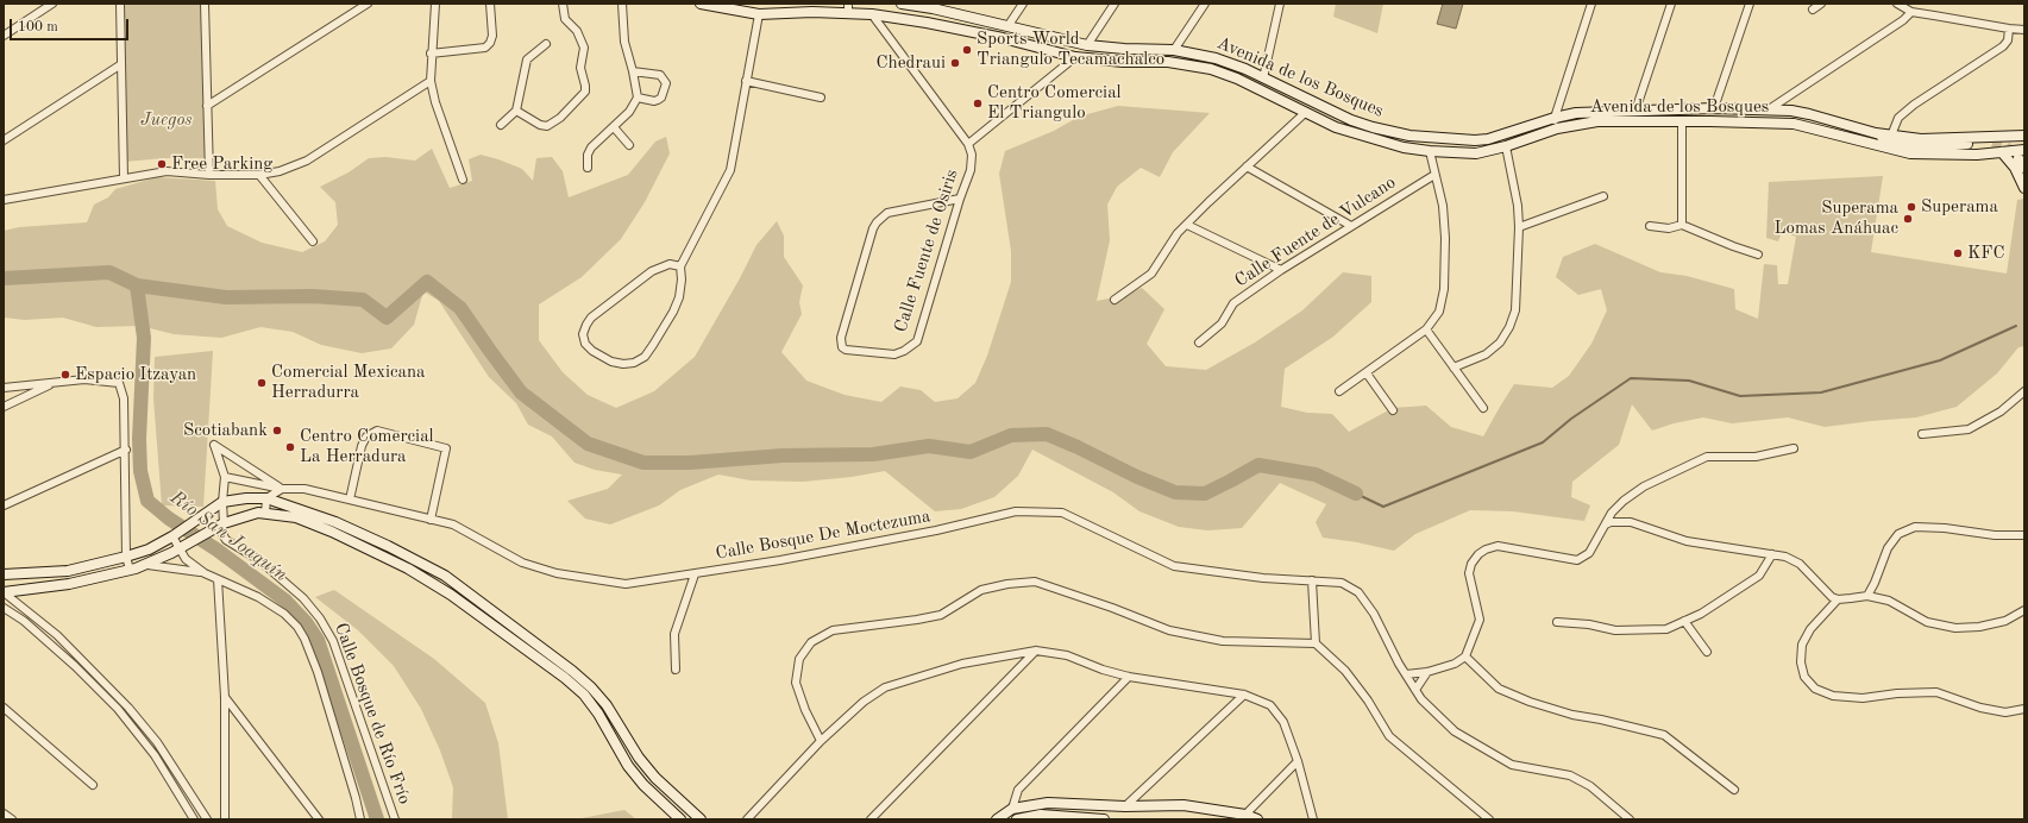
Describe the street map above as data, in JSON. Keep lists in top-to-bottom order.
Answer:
{
  "streets": {
    "main road": ["Avenida de los Bosques"],
    "street": [
      "Calle Fuente de Vulcano",
      "Calle Fuente de Osiris",
      "Calle Bosque De Moctezuma",
      "Calle Bosque de Río Frío"
    ]
  },
  "crossings": [
    ["Avenida de los Bosques", "Calle Fuente de Osiris"]
  ],
  "water": ["Río San Joaquín"],
  "parks": ["Juegos"],
  "places": [
    "Sports World Triangulo Tecamachalco",
    "Chedraui",
    "Centro Comercial El Triangulo",
    "Free Parking",
    "Superama",
    "Superama Lomas Anáhuac",
    "KFC",
    "Espacio Itzayan",
    "Comercial Mexicana Herradurra",
    "Scotiabank",
    "Centro Comercial La Herradura"
  ],
  "scale_bar": "100 m"
}
